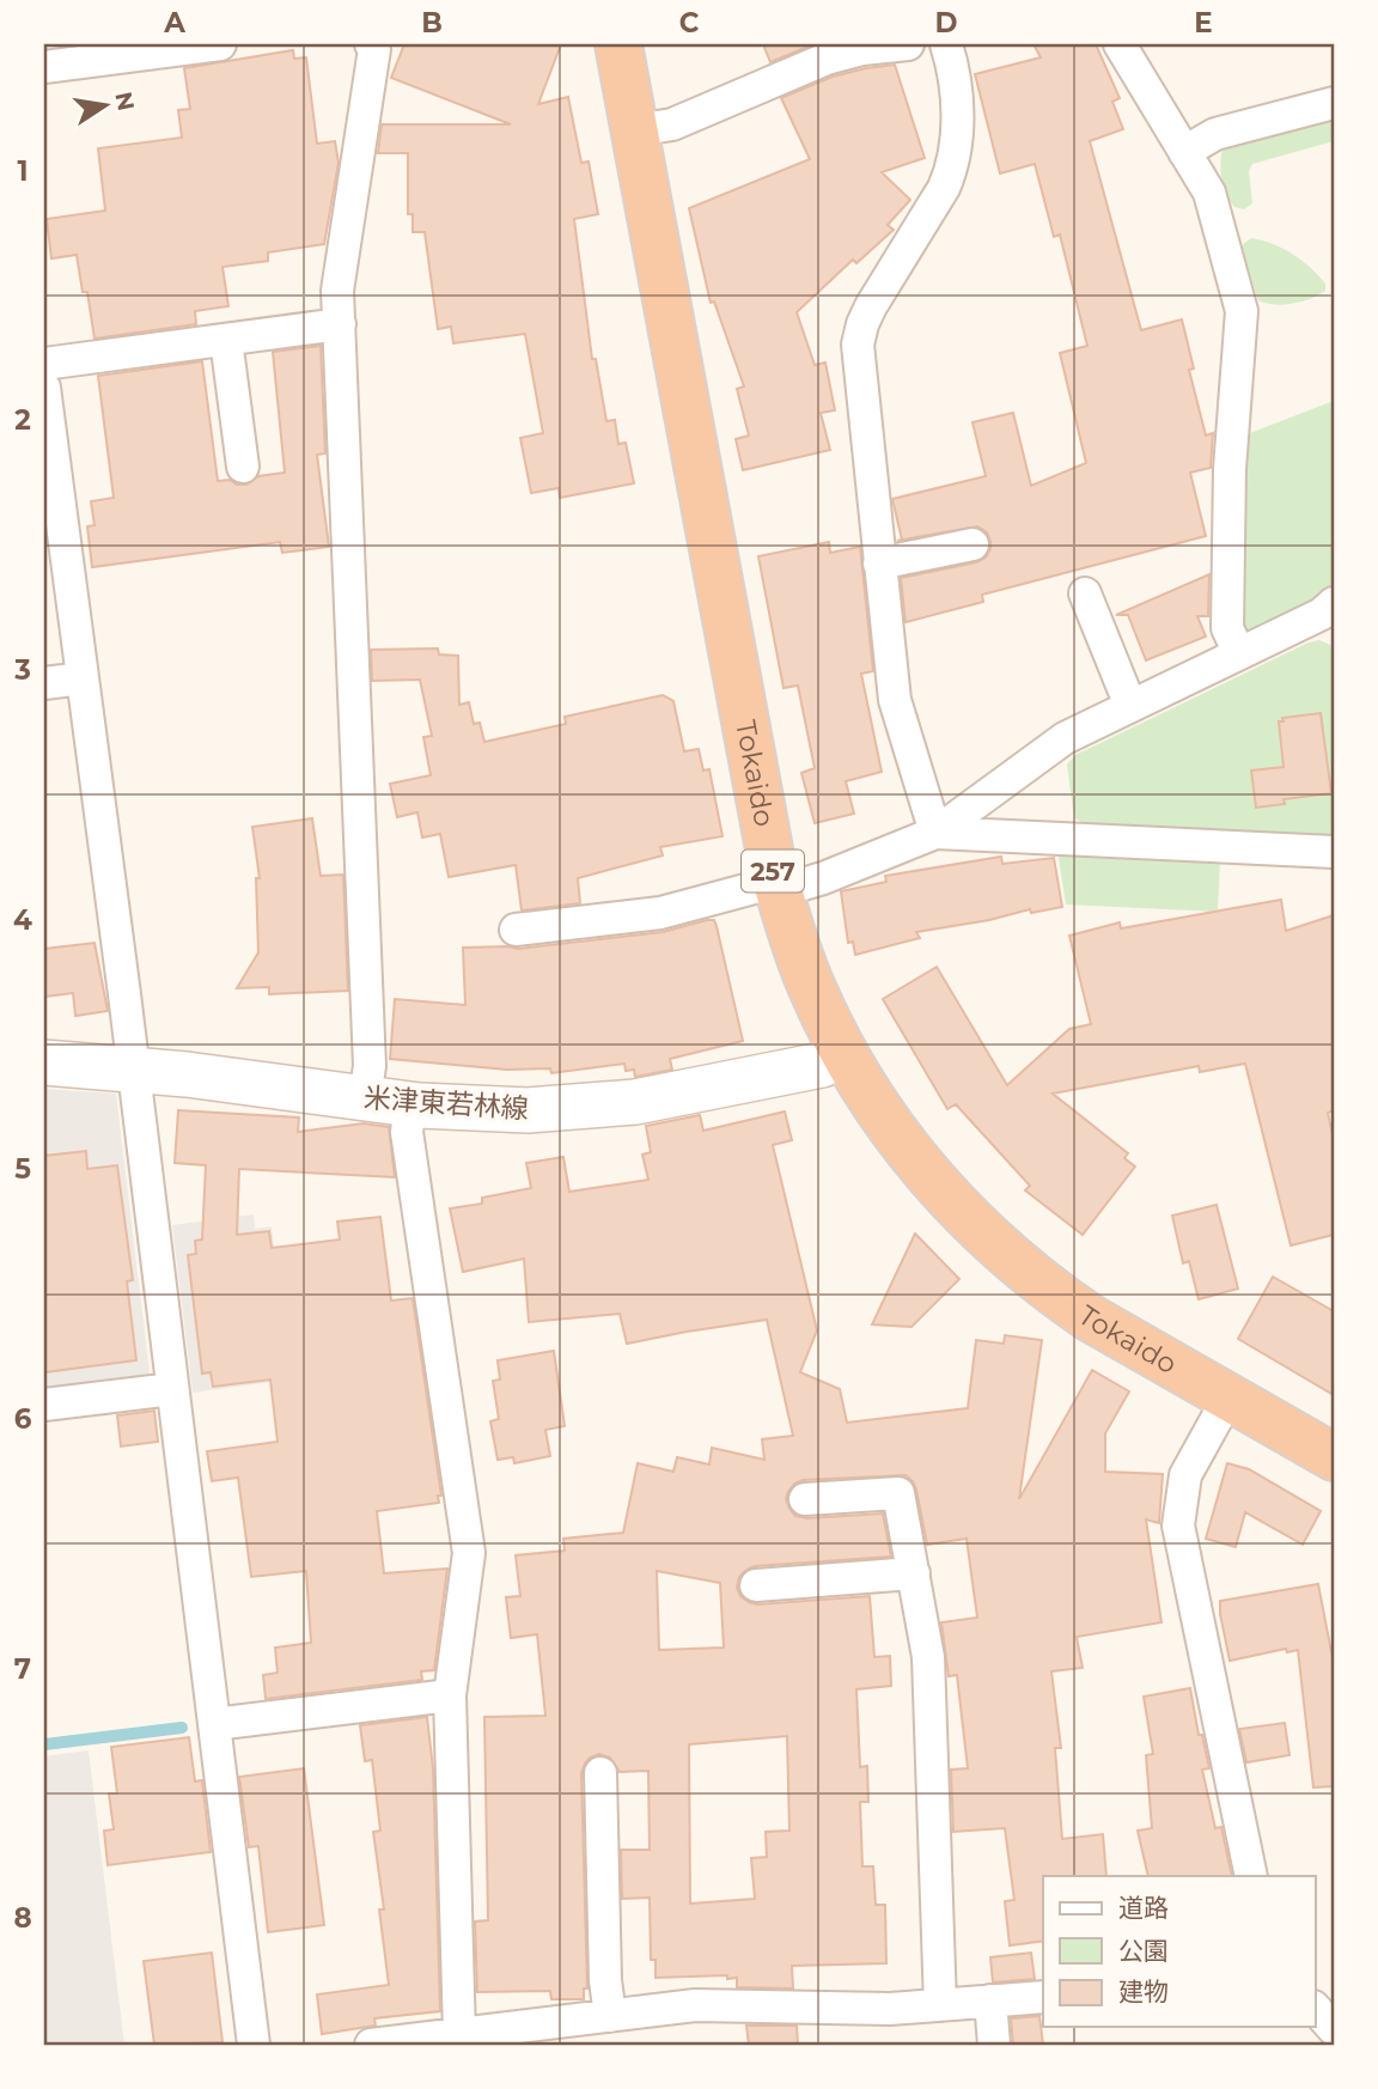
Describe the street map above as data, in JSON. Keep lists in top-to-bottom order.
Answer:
{
  "streets": {
    "highway": ["Tokaido", "257"],
    "main road": ["米津東若林線"]
  },
  "crossings": [
    ["Tokaido", "米津東若林線"]
  ],
  "legend": ["道路", "公園", "建物"],
  "north": "right",
  "grid": {
    "columns": [
      "A",
      "B",
      "C",
      "D",
      "E"
    ],
    "rows": [
      "1",
      "2",
      "3",
      "4",
      "5",
      "6",
      "7",
      "8"
    ]
  }
}
